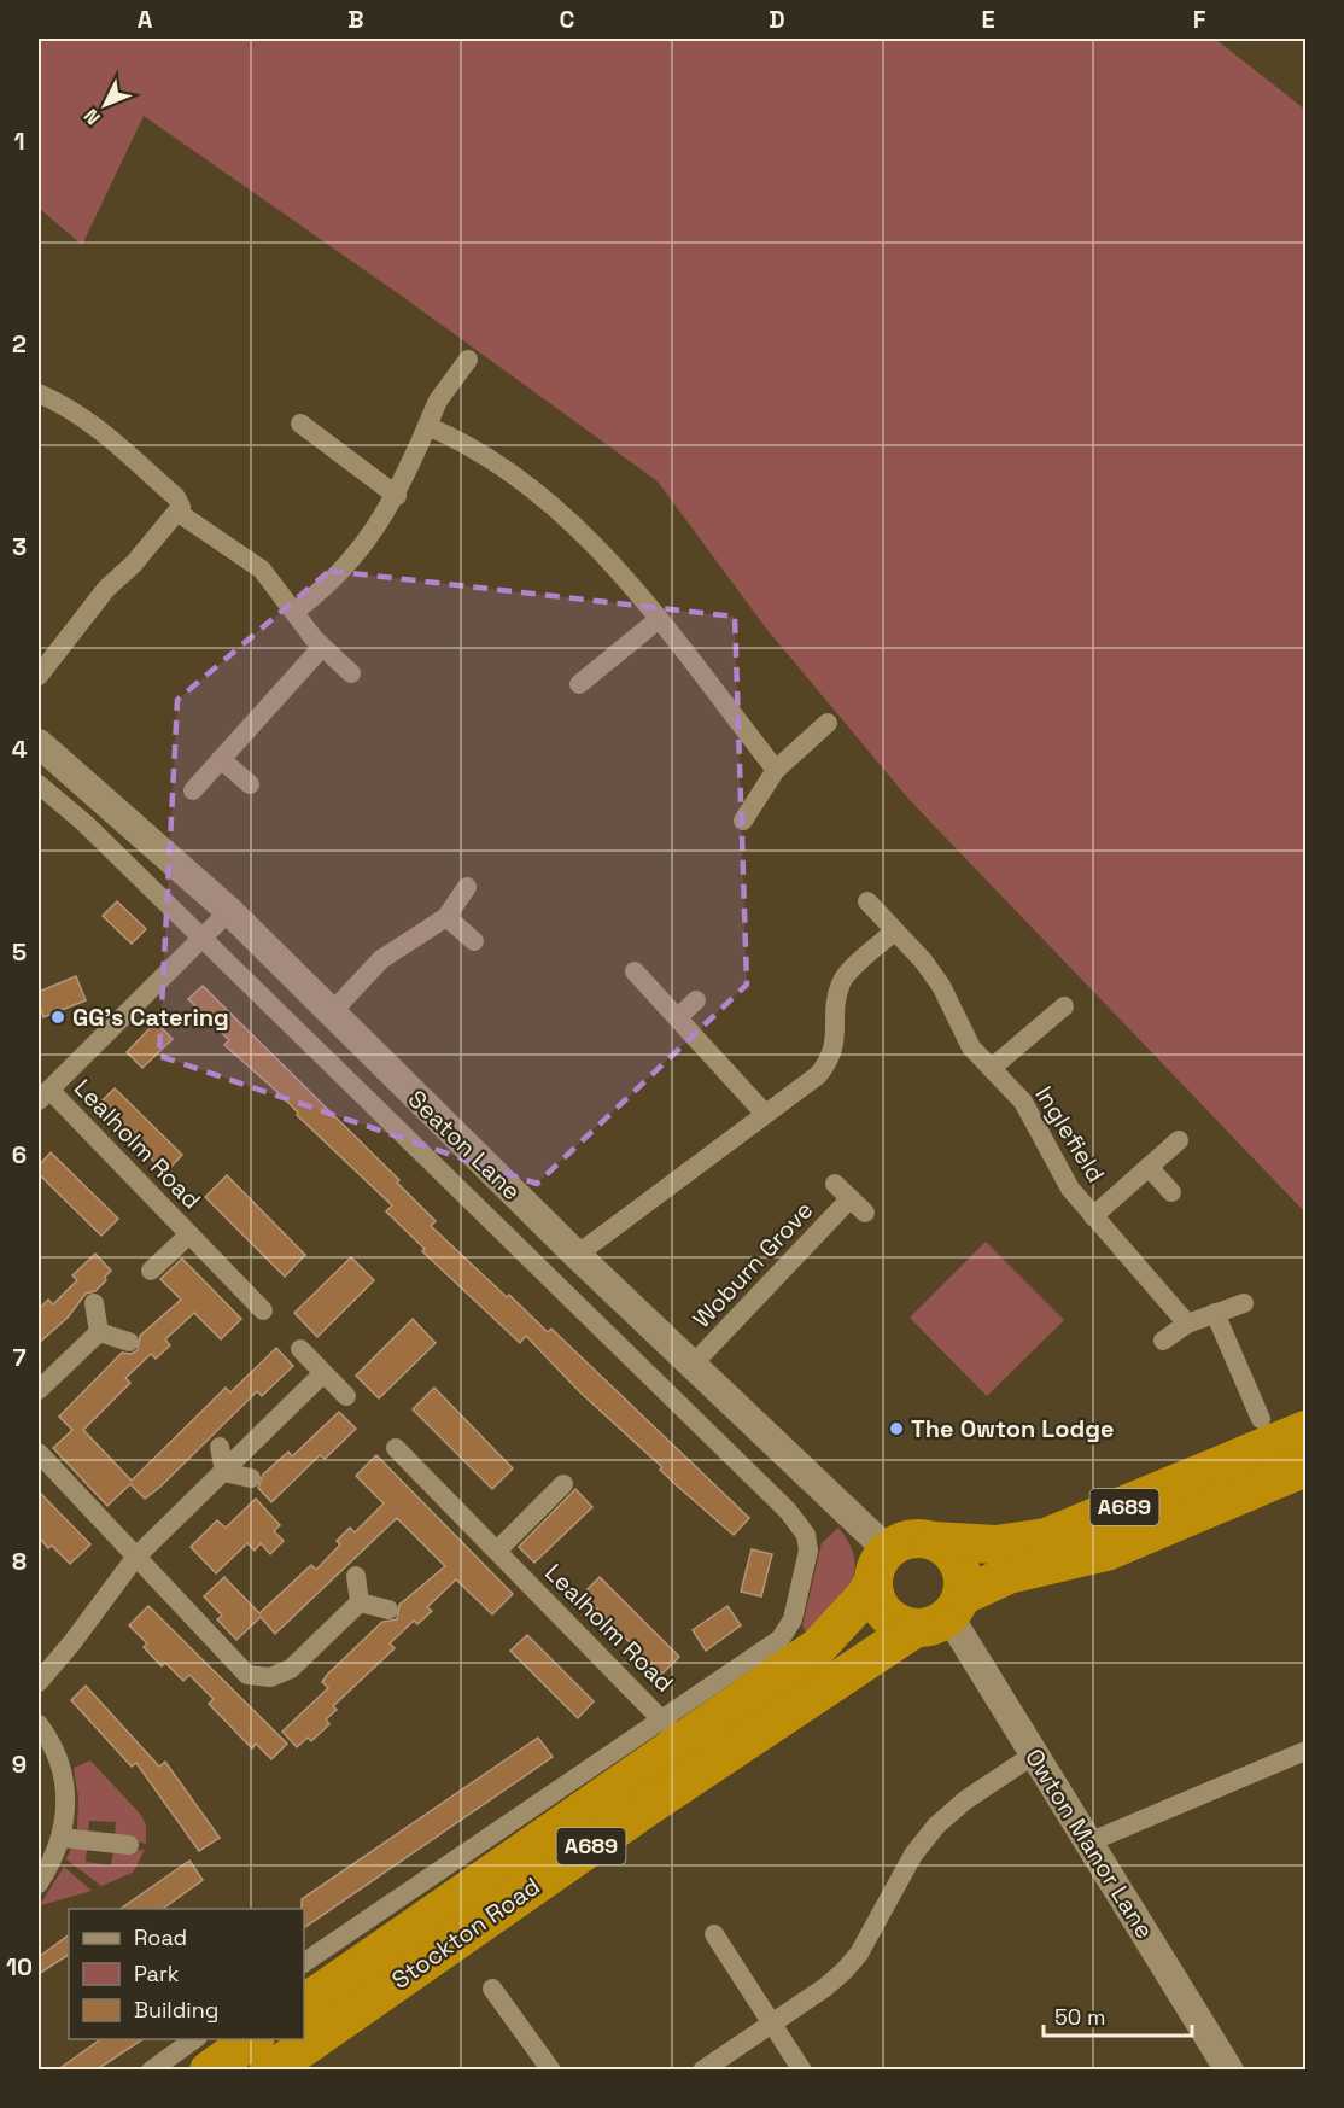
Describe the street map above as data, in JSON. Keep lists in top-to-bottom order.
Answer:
{
  "streets": {
    "highway": ["A689", "Stockton Road"],
    "main road": ["Seaton Lane", "Owton Manor Lane"],
    "street": ["Inglefield", "Lealholm Road", "Woburn Grove"]
  },
  "crossings": [
    ["Lealholm Road", "Stockton Road"],
    ["Seaton Lane", "Woburn Grove"],
    ["Seaton Lane", "A689"],
    ["Seaton Lane", "Owton Manor Lane"],
    ["Seaton Lane", "Stockton Road"],
    ["A689", "Owton Manor Lane"],
    ["A689", "Stockton Road"],
    ["Owton Manor Lane", "Stockton Road"]
  ],
  "places": ["GG's Catering", "The Owton Lodge"],
  "legend": ["Road", "Park", "Building"],
  "scale_bar": "50 m",
  "north": "bottom left",
  "grid": {
    "columns": [
      "A",
      "B",
      "C",
      "D",
      "E",
      "F"
    ],
    "rows": [
      "1",
      "2",
      "3",
      "4",
      "5",
      "6",
      "7",
      "8",
      "9",
      "10"
    ]
  }
}
